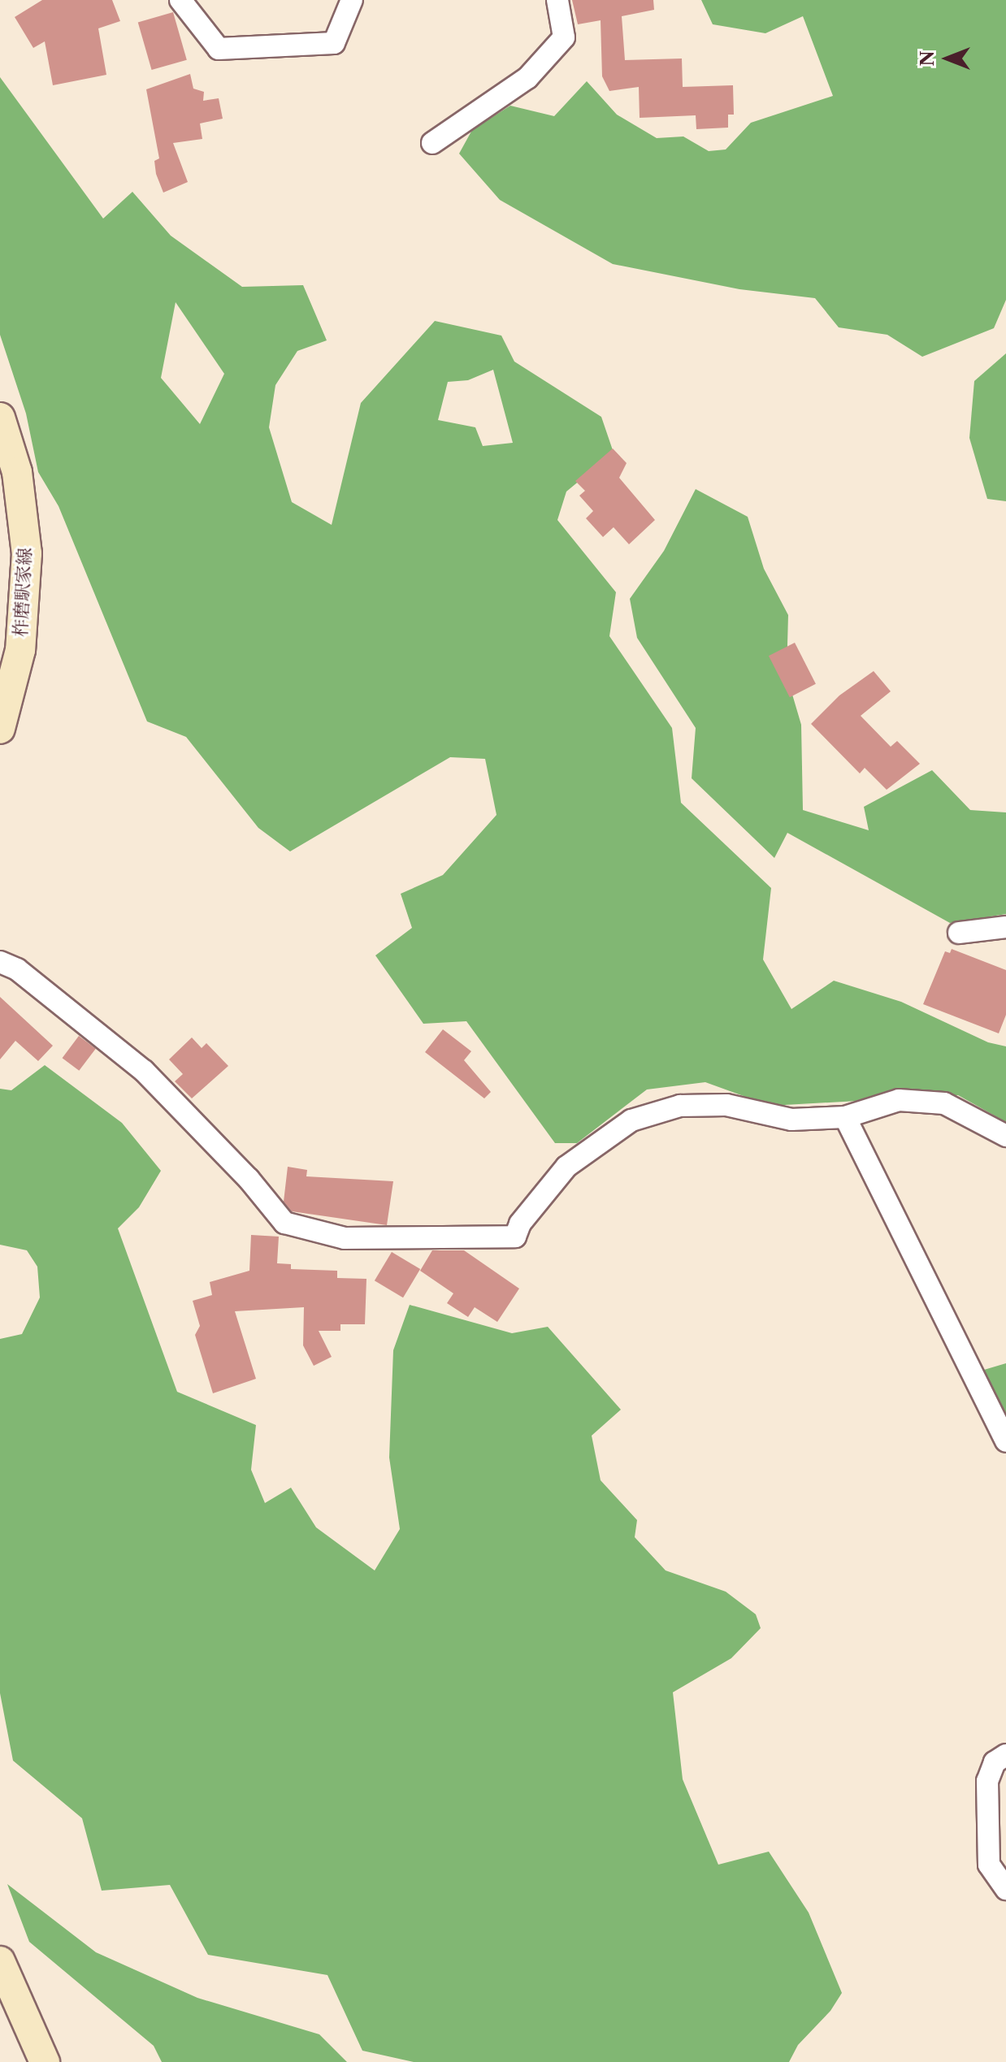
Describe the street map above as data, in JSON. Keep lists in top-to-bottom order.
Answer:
{
  "streets": {
    "main road": ["柞磨駅家線"]
  },
  "north": "left"
}
